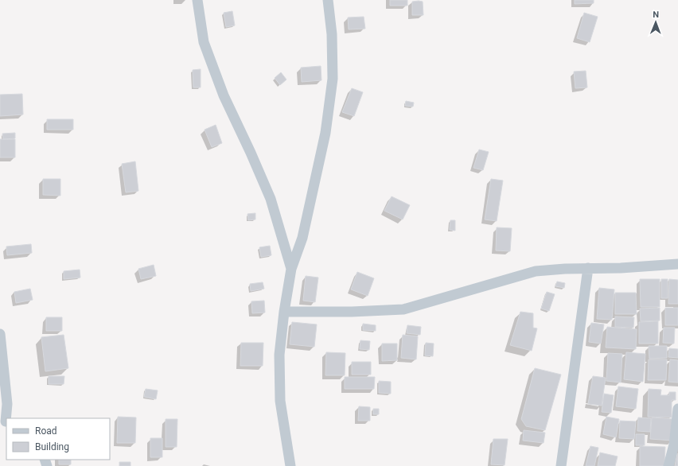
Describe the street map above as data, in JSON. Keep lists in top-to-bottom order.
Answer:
{
  "legend": ["Road", "Building"],
  "north": "top"
}
